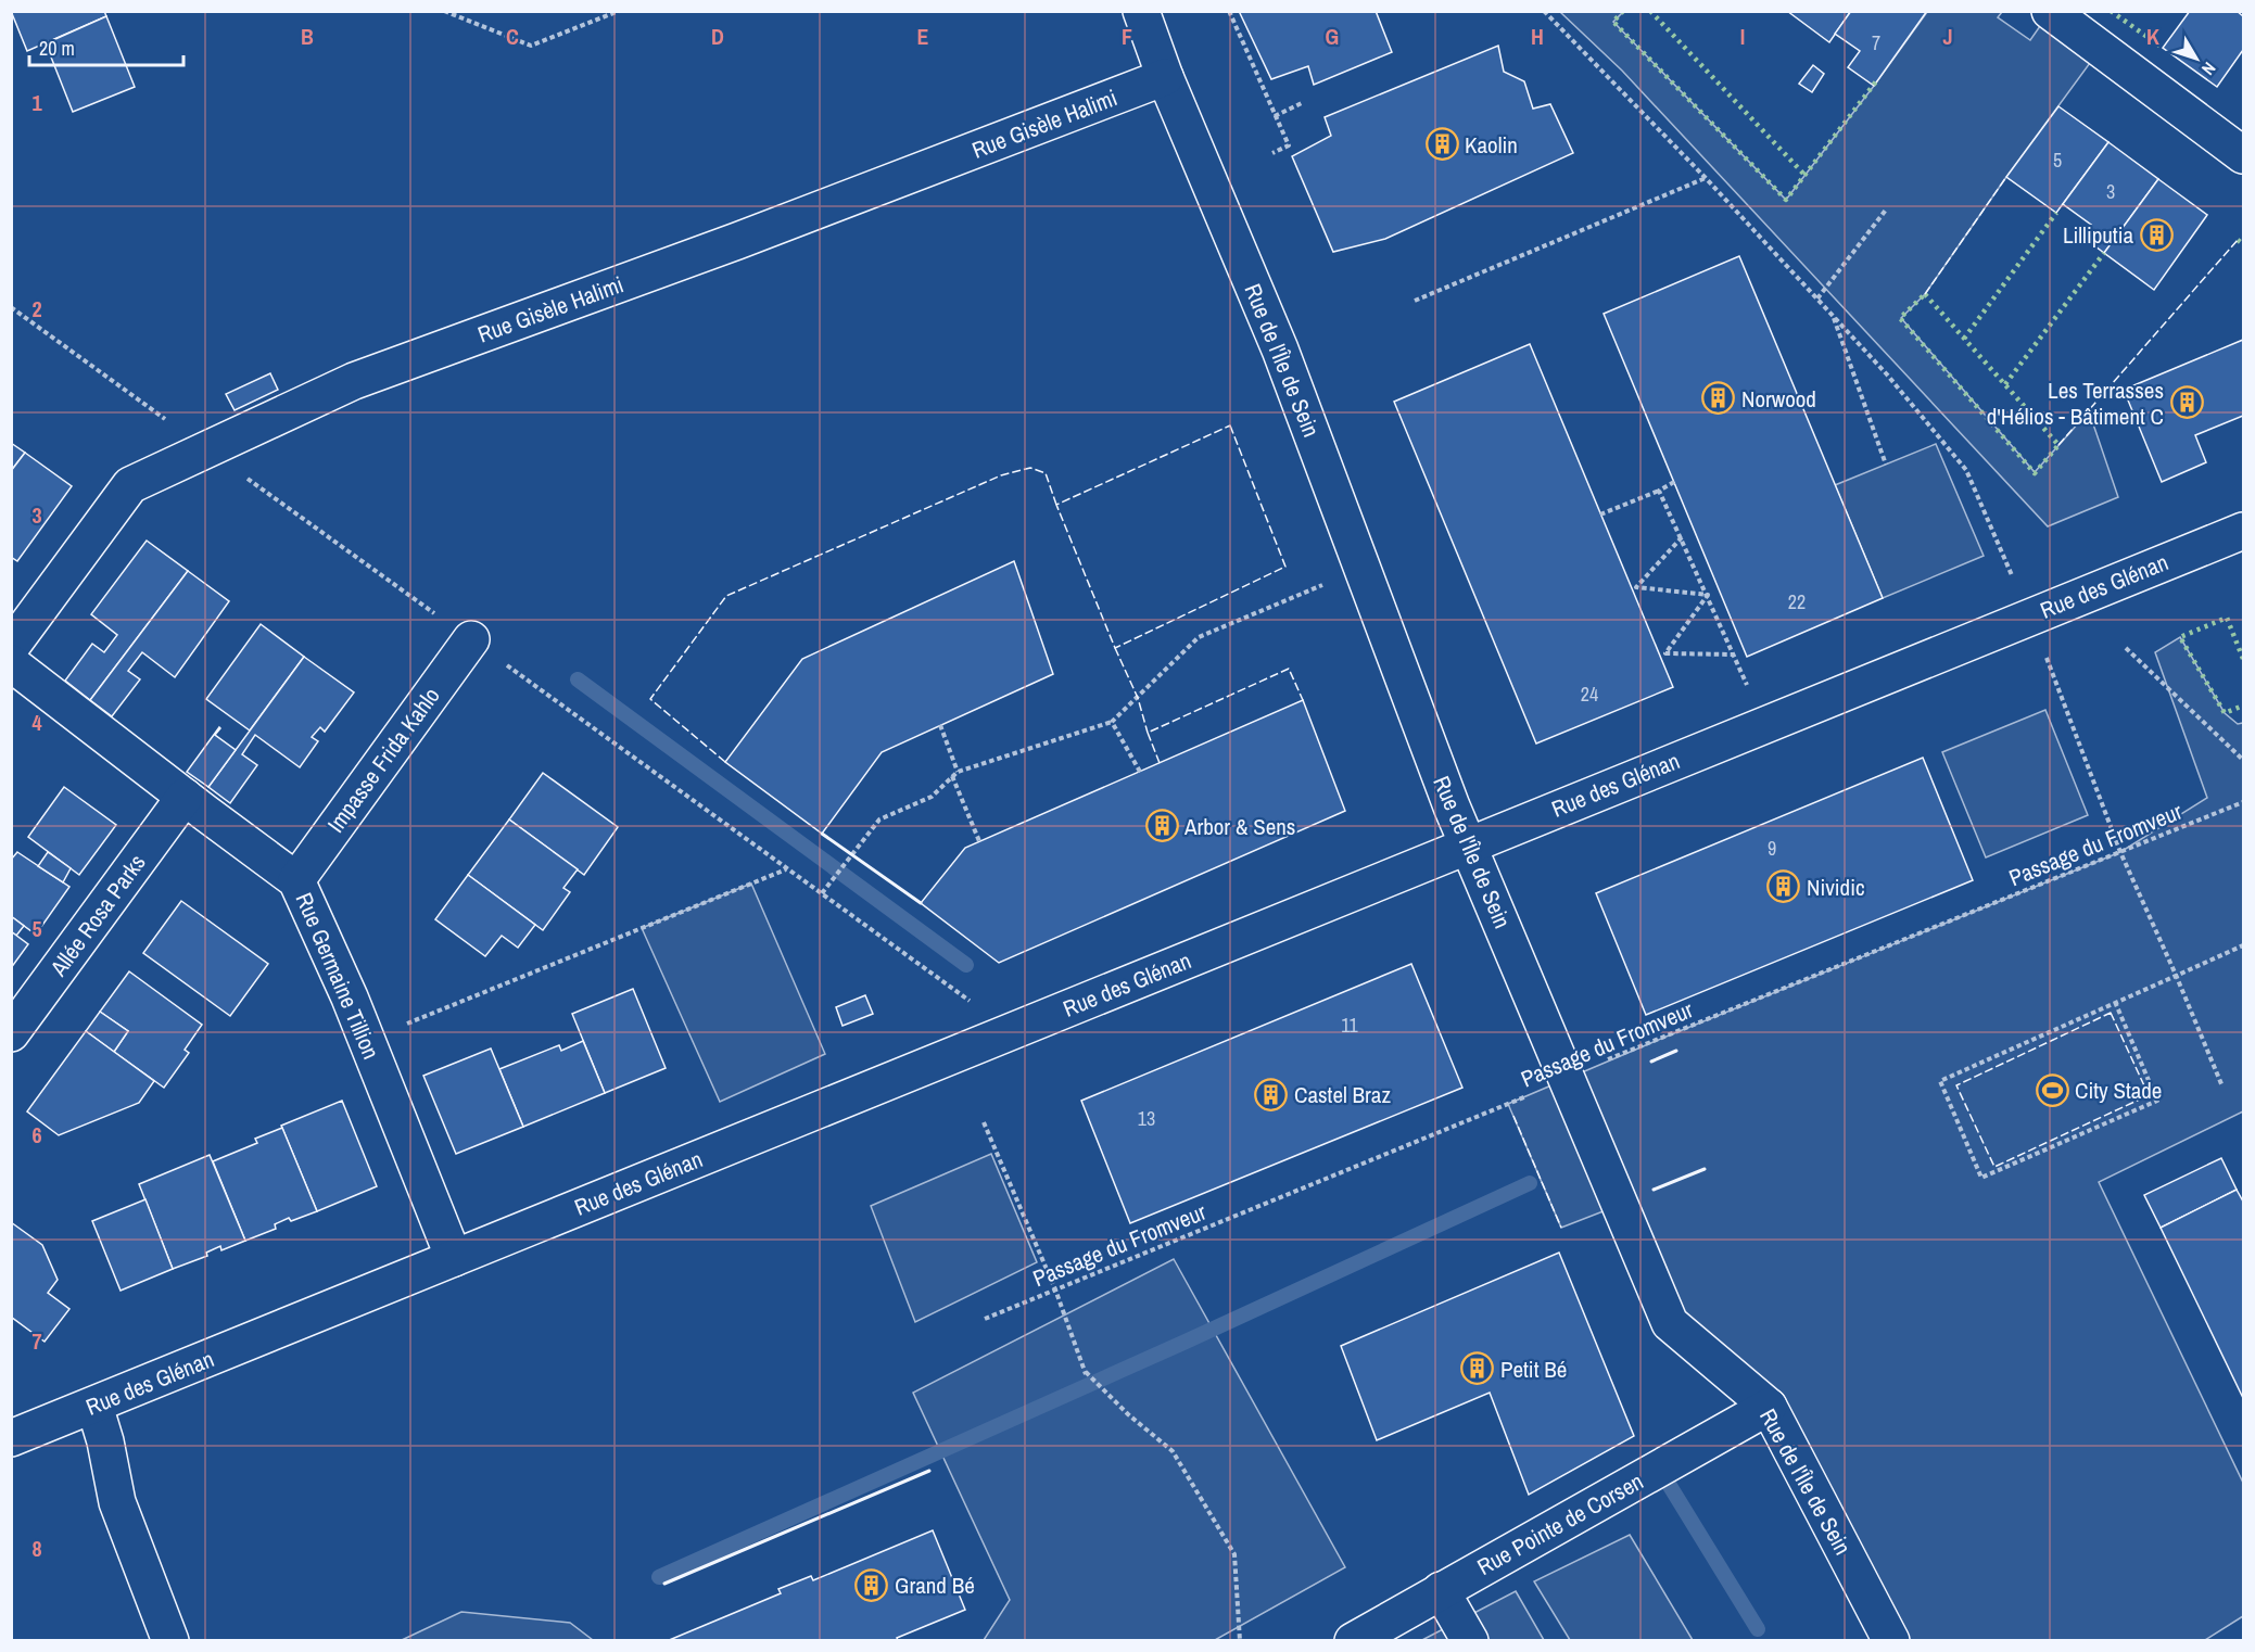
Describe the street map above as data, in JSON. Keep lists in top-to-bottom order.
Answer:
{
  "streets": {
    "street": [
      "Rue Gisèle Halimi",
      "Rue de l'Île de Sein",
      "Rue des Glénan",
      "Impasse Frida Kahlo",
      "Allée Rosa Parks",
      "Rue Germaine Tillion",
      "Rue Pointe de Corsen"
    ],
    "path": ["Passage du Fromveur"]
  },
  "crossings": [
    ["Rue Gisèle Halimi", "Rue de l'Île de Sein"],
    ["Rue de l'Île de Sein", "Rue des Glénan"],
    ["Rue de l'Île de Sein", "Passage du Fromveur"],
    ["Rue de l'Île de Sein", "Rue Pointe de Corsen"],
    ["Rue des Glénan", "Rue Germaine Tillion"],
    ["Impasse Frida Kahlo", "Rue Germaine Tillion"],
    ["Allée Rosa Parks", "Rue Germaine Tillion"]
  ],
  "places": {
    "building": [
      "Kaolin",
      "Lilliputia",
      "Norwood",
      "Les Terrasses d'Hélios - Bâtiment C",
      "Arbor & Sens",
      "Nividic",
      "Castel Braz",
      "Petit Bé",
      "Grand Bé"
    ],
    "sports": ["City Stade"]
  },
  "house_numbers": [
    "7",
    "5",
    "3",
    "22",
    "24",
    "9",
    "11",
    "13"
  ],
  "scale_bar": "20 m",
  "north": "bottom right",
  "grid": {
    "columns": [
      "B",
      "C",
      "D",
      "E",
      "F",
      "G",
      "H",
      "I",
      "J",
      "K"
    ],
    "rows": [
      "1",
      "2",
      "3",
      "4",
      "5",
      "6",
      "7",
      "8"
    ]
  }
}
